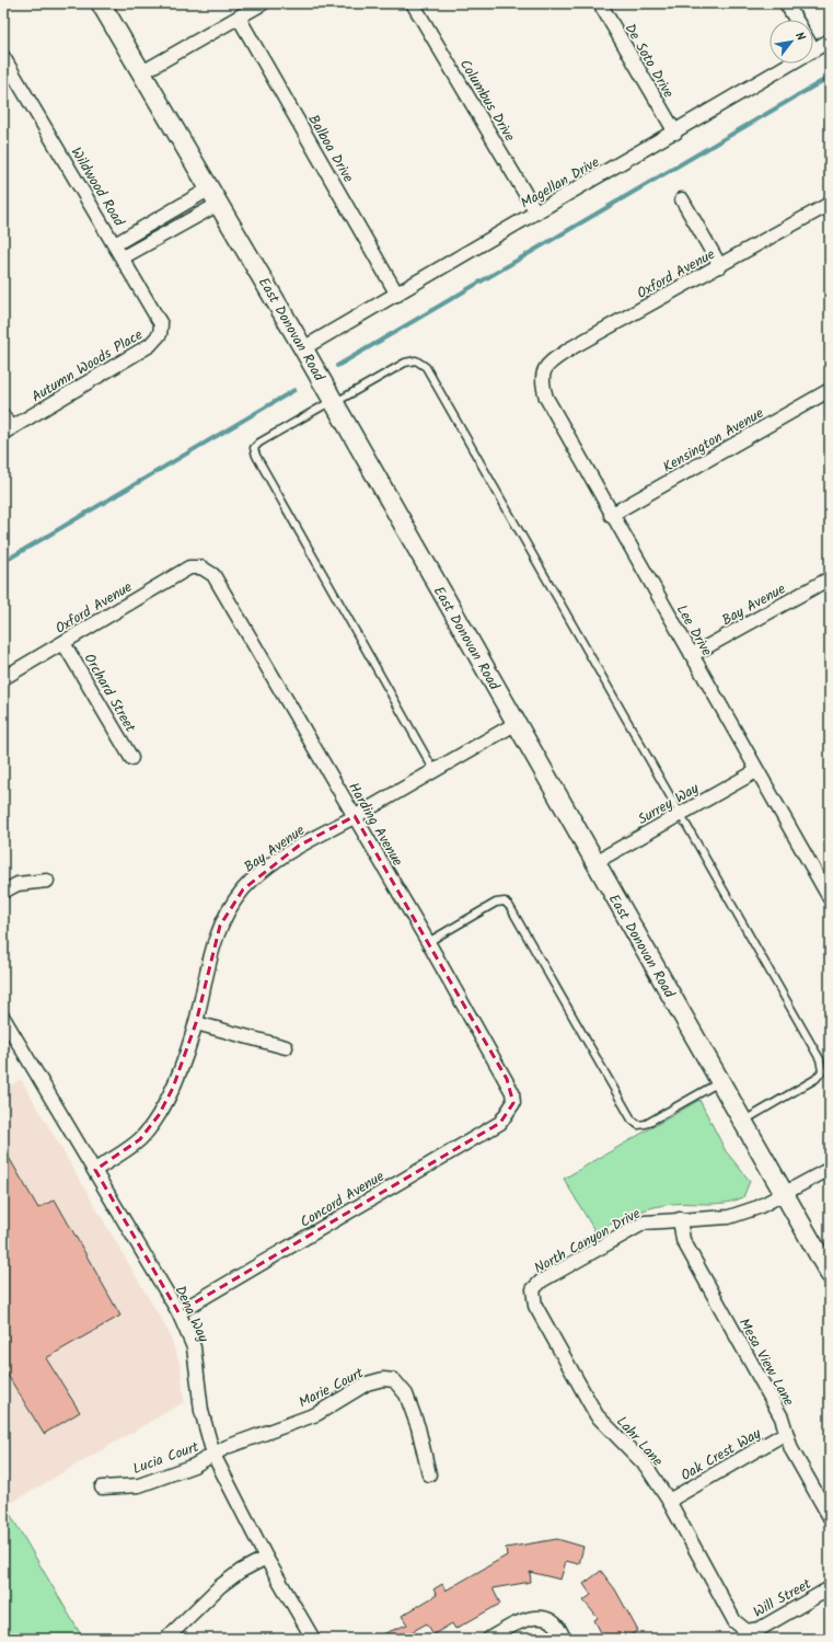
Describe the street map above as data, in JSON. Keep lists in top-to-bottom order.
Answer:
{
  "streets": {
    "street": [
      "De Soto Drive",
      "Columbus Drive",
      "Balboa Drive",
      "Magellan Drive",
      "Wildwood Road",
      "Oxford Avenue",
      "East Donovan Road",
      "Autumn Woods Place",
      "Kensington Avenue",
      "Bay Avenue",
      "Lee Drive",
      "Orchard Street",
      "Surrey Way",
      "Harding Avenue",
      "Concord Avenue",
      "North Canyon Drive",
      "Dena Way",
      "Mesa View Lane",
      "Marie Court",
      "Lahr Lane",
      "Oak Crest Way",
      "Lucia Court",
      "Will Street"
    ]
  },
  "crossings": [
    ["De Soto Drive", "Magellan Drive"],
    ["Columbus Drive", "Magellan Drive"],
    ["Balboa Drive", "Magellan Drive"],
    ["Magellan Drive", "East Donovan Road"],
    ["Wildwood Road", "Autumn Woods Place"],
    ["Oxford Avenue", "Lee Drive"],
    ["Oxford Avenue", "Orchard Street"],
    ["Oxford Avenue", "Harding Avenue"],
    ["East Donovan Road", "Bay Avenue"],
    ["East Donovan Road", "Surrey Way"],
    ["East Donovan Road", "North Canyon Drive"],
    ["Kensington Avenue", "Lee Drive"],
    ["Bay Avenue", "Lee Drive"],
    ["Bay Avenue", "Harding Avenue"],
    ["Bay Avenue", "Dena Way"],
    ["Lee Drive", "Surrey Way"],
    ["Harding Avenue", "Concord Avenue"],
    ["Concord Avenue", "Dena Way"],
    ["North Canyon Drive", "Mesa View Lane"],
    ["North Canyon Drive", "Lahr Lane"],
    ["Dena Way", "Marie Court"],
    ["Dena Way", "Lucia Court"],
    ["Mesa View Lane", "Oak Crest Way"],
    ["Marie Court", "Lucia Court"],
    ["Lahr Lane", "Oak Crest Way"],
    ["Lahr Lane", "Will Street"]
  ],
  "north": "top right"
}
